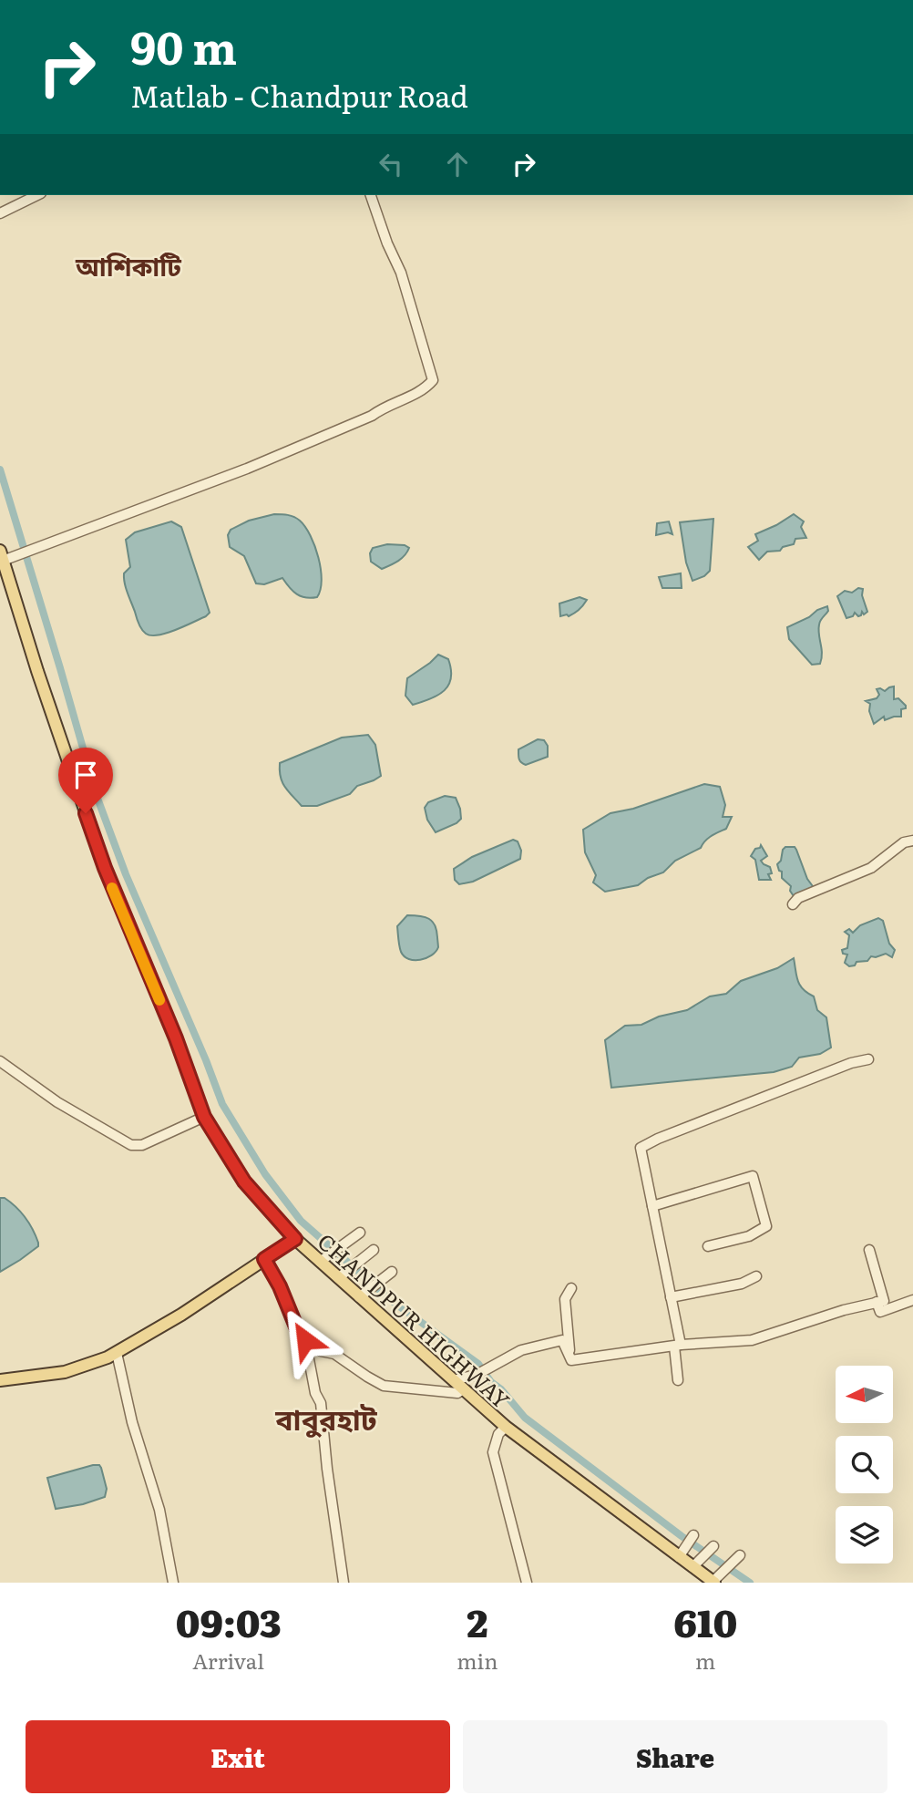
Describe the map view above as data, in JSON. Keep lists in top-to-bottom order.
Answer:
{
  "streets": {
    "main road": ["CHANDPUR HIGHWAY"]
  },
  "districts": ["আশিকাটি", "বাবুরহাট"],
  "north": "left",
  "page": {
    "turn": ["90 m", "Matlab - Chandpur Road"],
    "eta": [
      "09:03",
      "Arrival",
      "2",
      "min",
      "610",
      "m"
    ],
    "buttons": ["Exit", "Share"]
  }
}
